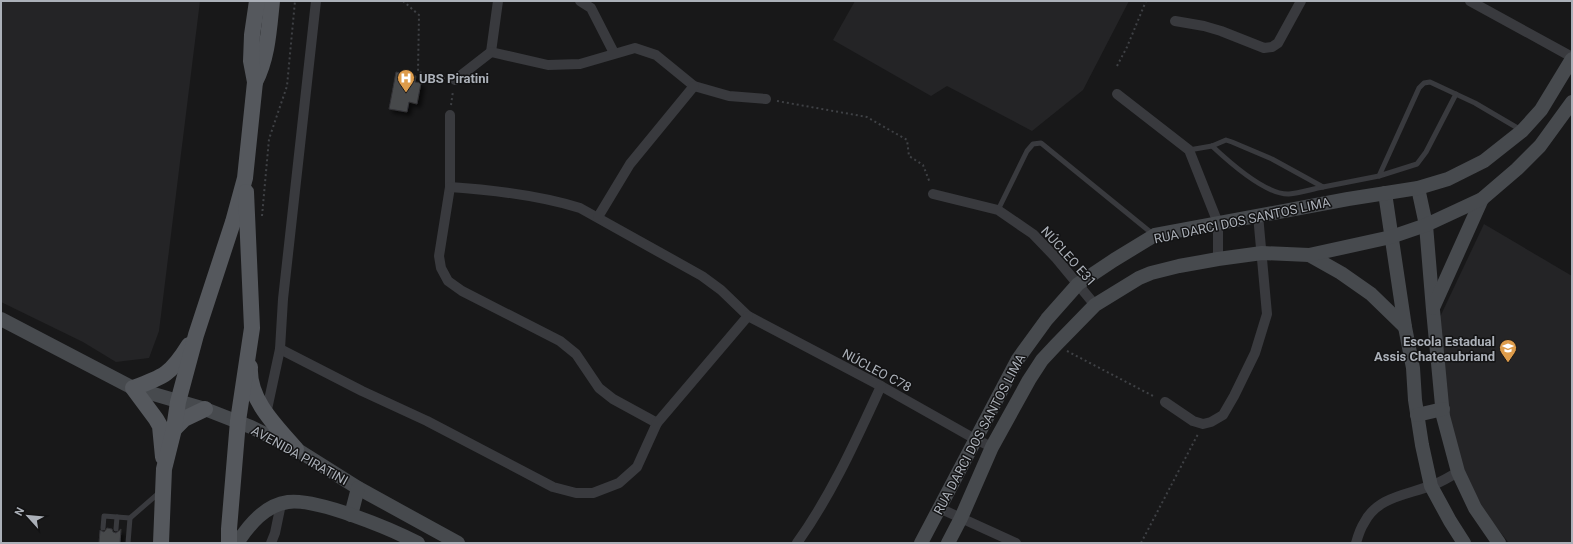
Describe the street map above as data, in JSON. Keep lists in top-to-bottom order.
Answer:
{
  "streets": {
    "street": [
      "RUA DARCI DOS SANTOS LIMA",
      "NÚCLEO E31",
      "NÚCLEO C78",
      "AVENIDA PIRATINI"
    ]
  },
  "crossings": [
    ["RUA DARCI DOS SANTOS LIMA", "NÚCLEO E31"],
    ["RUA DARCI DOS SANTOS LIMA", "NÚCLEO C78"]
  ],
  "places": {
    "hospital": ["UBS Piratini"],
    "school or university": ["Escola Estadual Assis Chateaubriand"]
  },
  "north": "top left"
}
